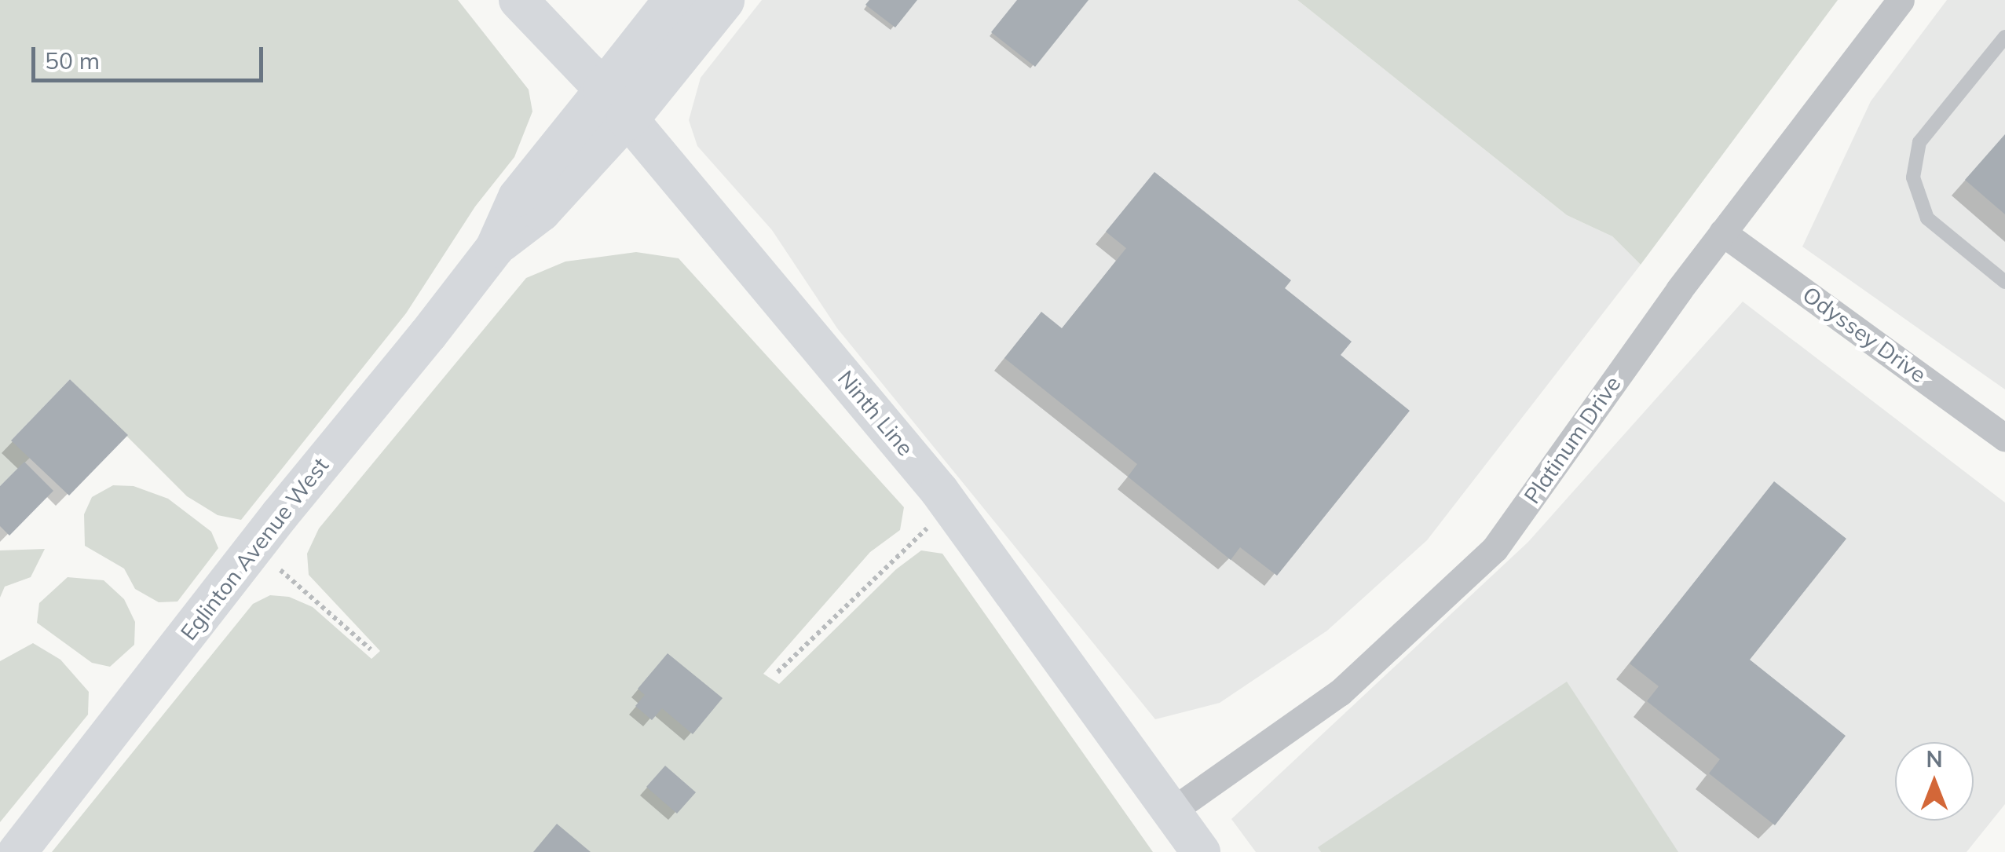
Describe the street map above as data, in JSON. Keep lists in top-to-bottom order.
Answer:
{
  "streets": {
    "main road": ["Ninth Line", "Eglinton Avenue West"],
    "street": ["Odyssey Drive", "Platinum Drive"]
  },
  "crossings": [
    ["Odyssey Drive", "Platinum Drive"],
    ["Ninth Line", "Platinum Drive"],
    ["Ninth Line", "Eglinton Avenue West"]
  ],
  "scale_bar": "50 m",
  "north": "top"
}
